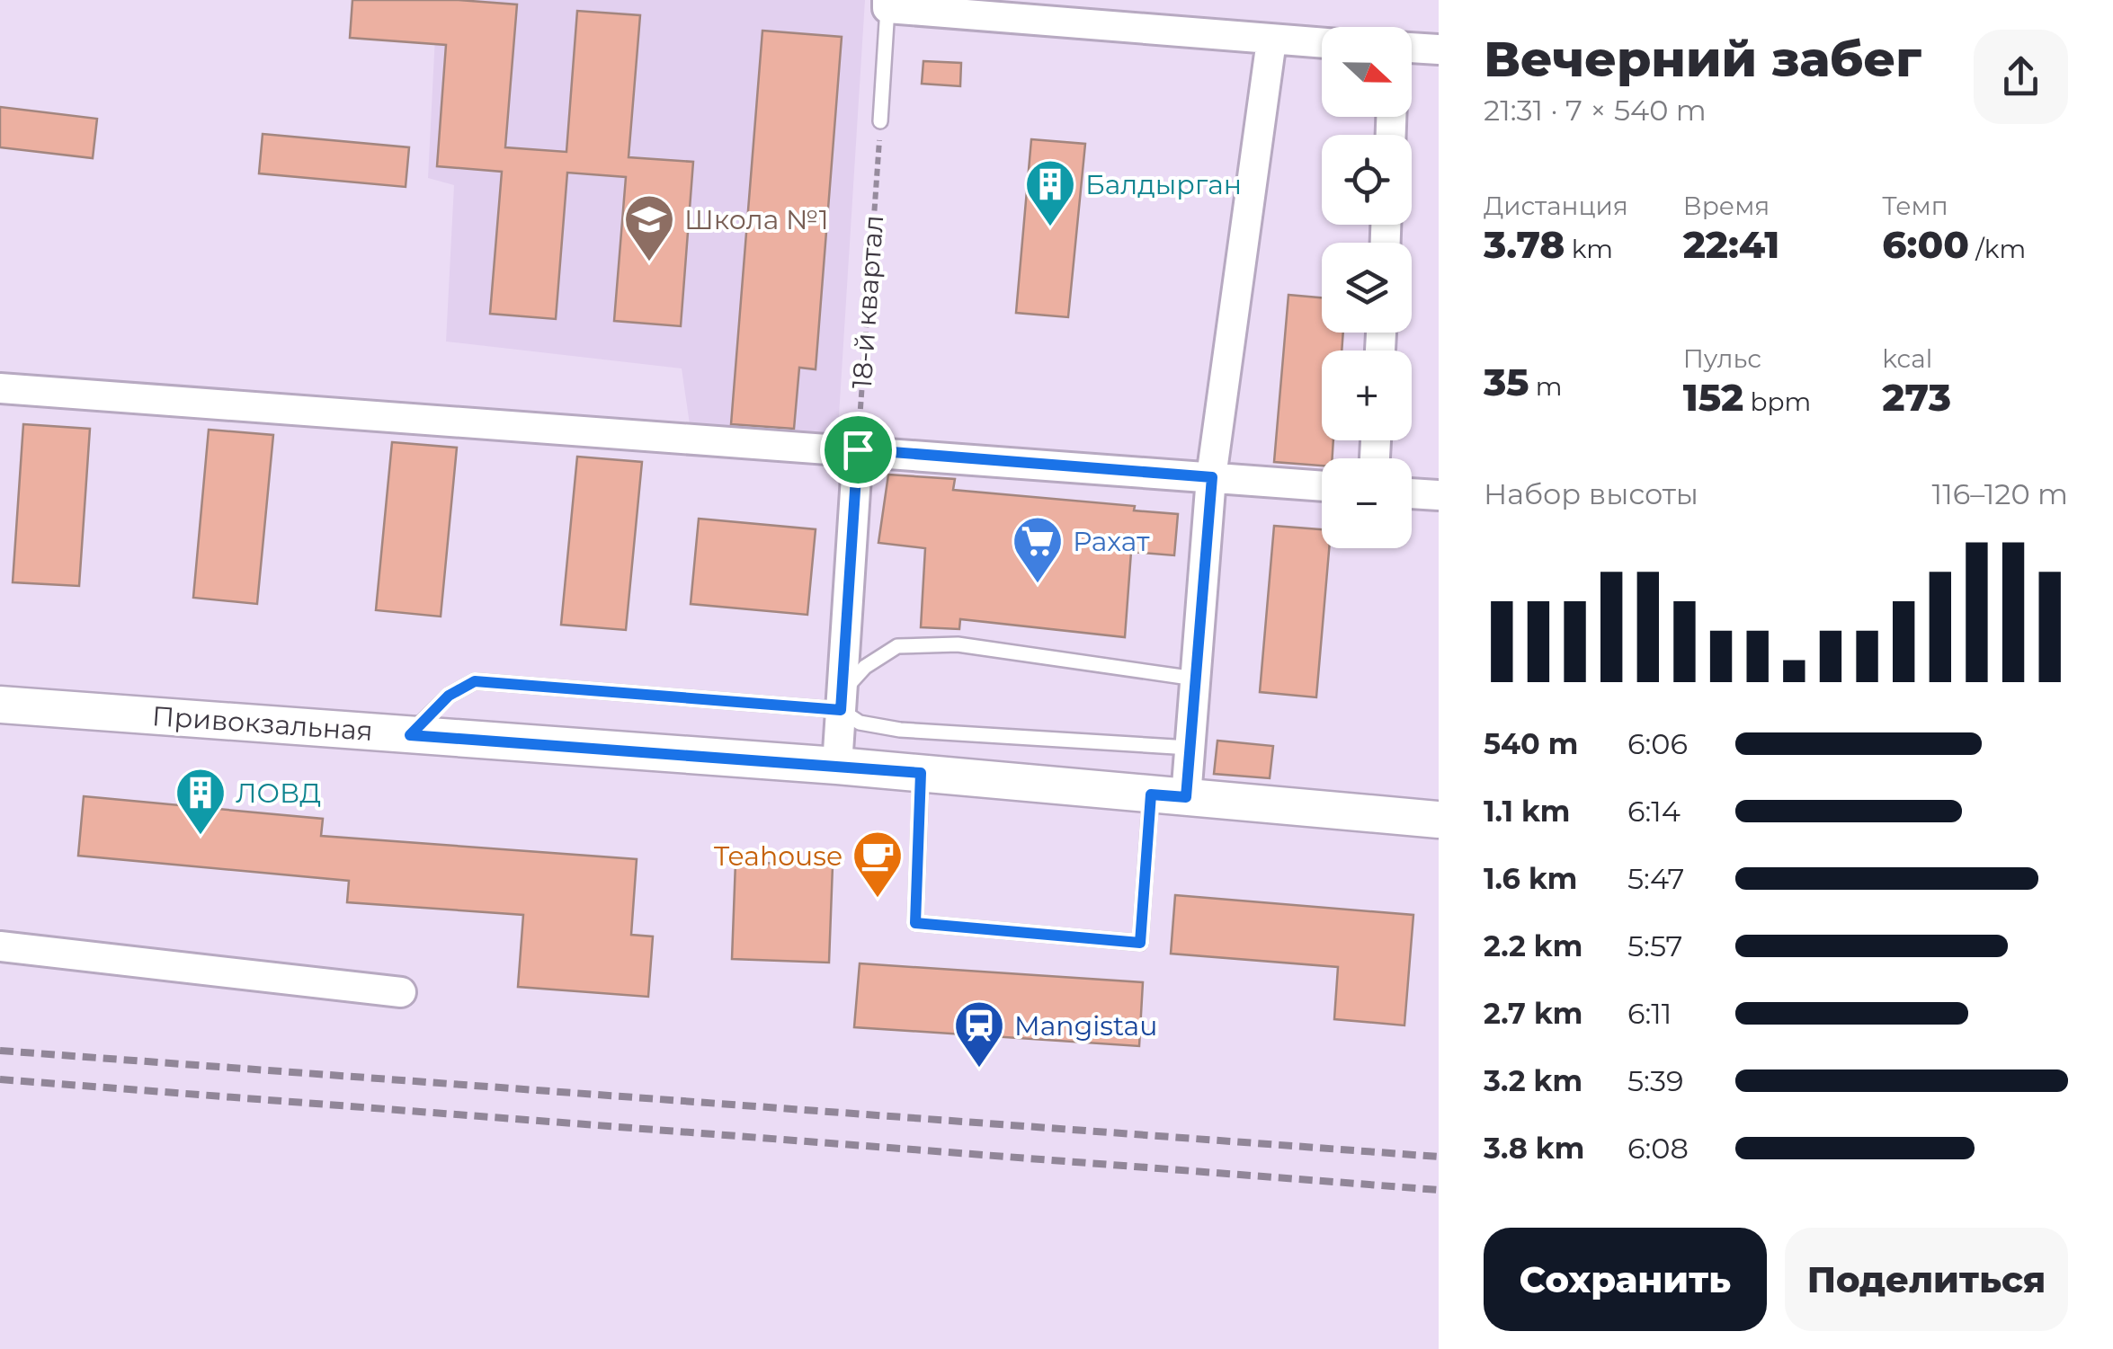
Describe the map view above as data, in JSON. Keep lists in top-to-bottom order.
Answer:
{
  "streets": {
    "street": ["Привокзальная"],
    "path": ["18-й квартал"]
  },
  "places": {
    "building": ["Балдырган", "ЛОВД"],
    "school or university": ["Школа №1"],
    "supermarket": ["Рахат"],
    "cafe": ["Teahouse"],
    "station": ["Mangistau"]
  },
  "north": "right",
  "page": {
    "heading": ["Вечерний забег", "21:31 · 7 × 540 m"],
    "map_buttons": ["+", "−"],
    "stats": [
      ["Дистанция", "3.78 km"],
      ["Время", "22:41"],
      ["Темп", "6:00 /km"],
      ["35 m"],
      ["Пульс", "152 bpm"],
      ["kcal", "273"]
    ],
    "chart": ["Набор высоты", "116–120 m"],
    "list": [
      {
        "name": "540 m",
        "note": "6:06"
      },
      {
        "name": "1.1 km",
        "note": "6:14"
      },
      {
        "name": "1.6 km",
        "note": "5:47"
      },
      {
        "name": "2.2 km",
        "note": "5:57"
      },
      {
        "name": "2.7 km",
        "note": "6:11"
      },
      {
        "name": "3.2 km",
        "note": "5:39"
      },
      {
        "name": "3.8 km",
        "note": "6:08"
      }
    ],
    "buttons": ["Сохранить", "Поделиться"]
  }
}
